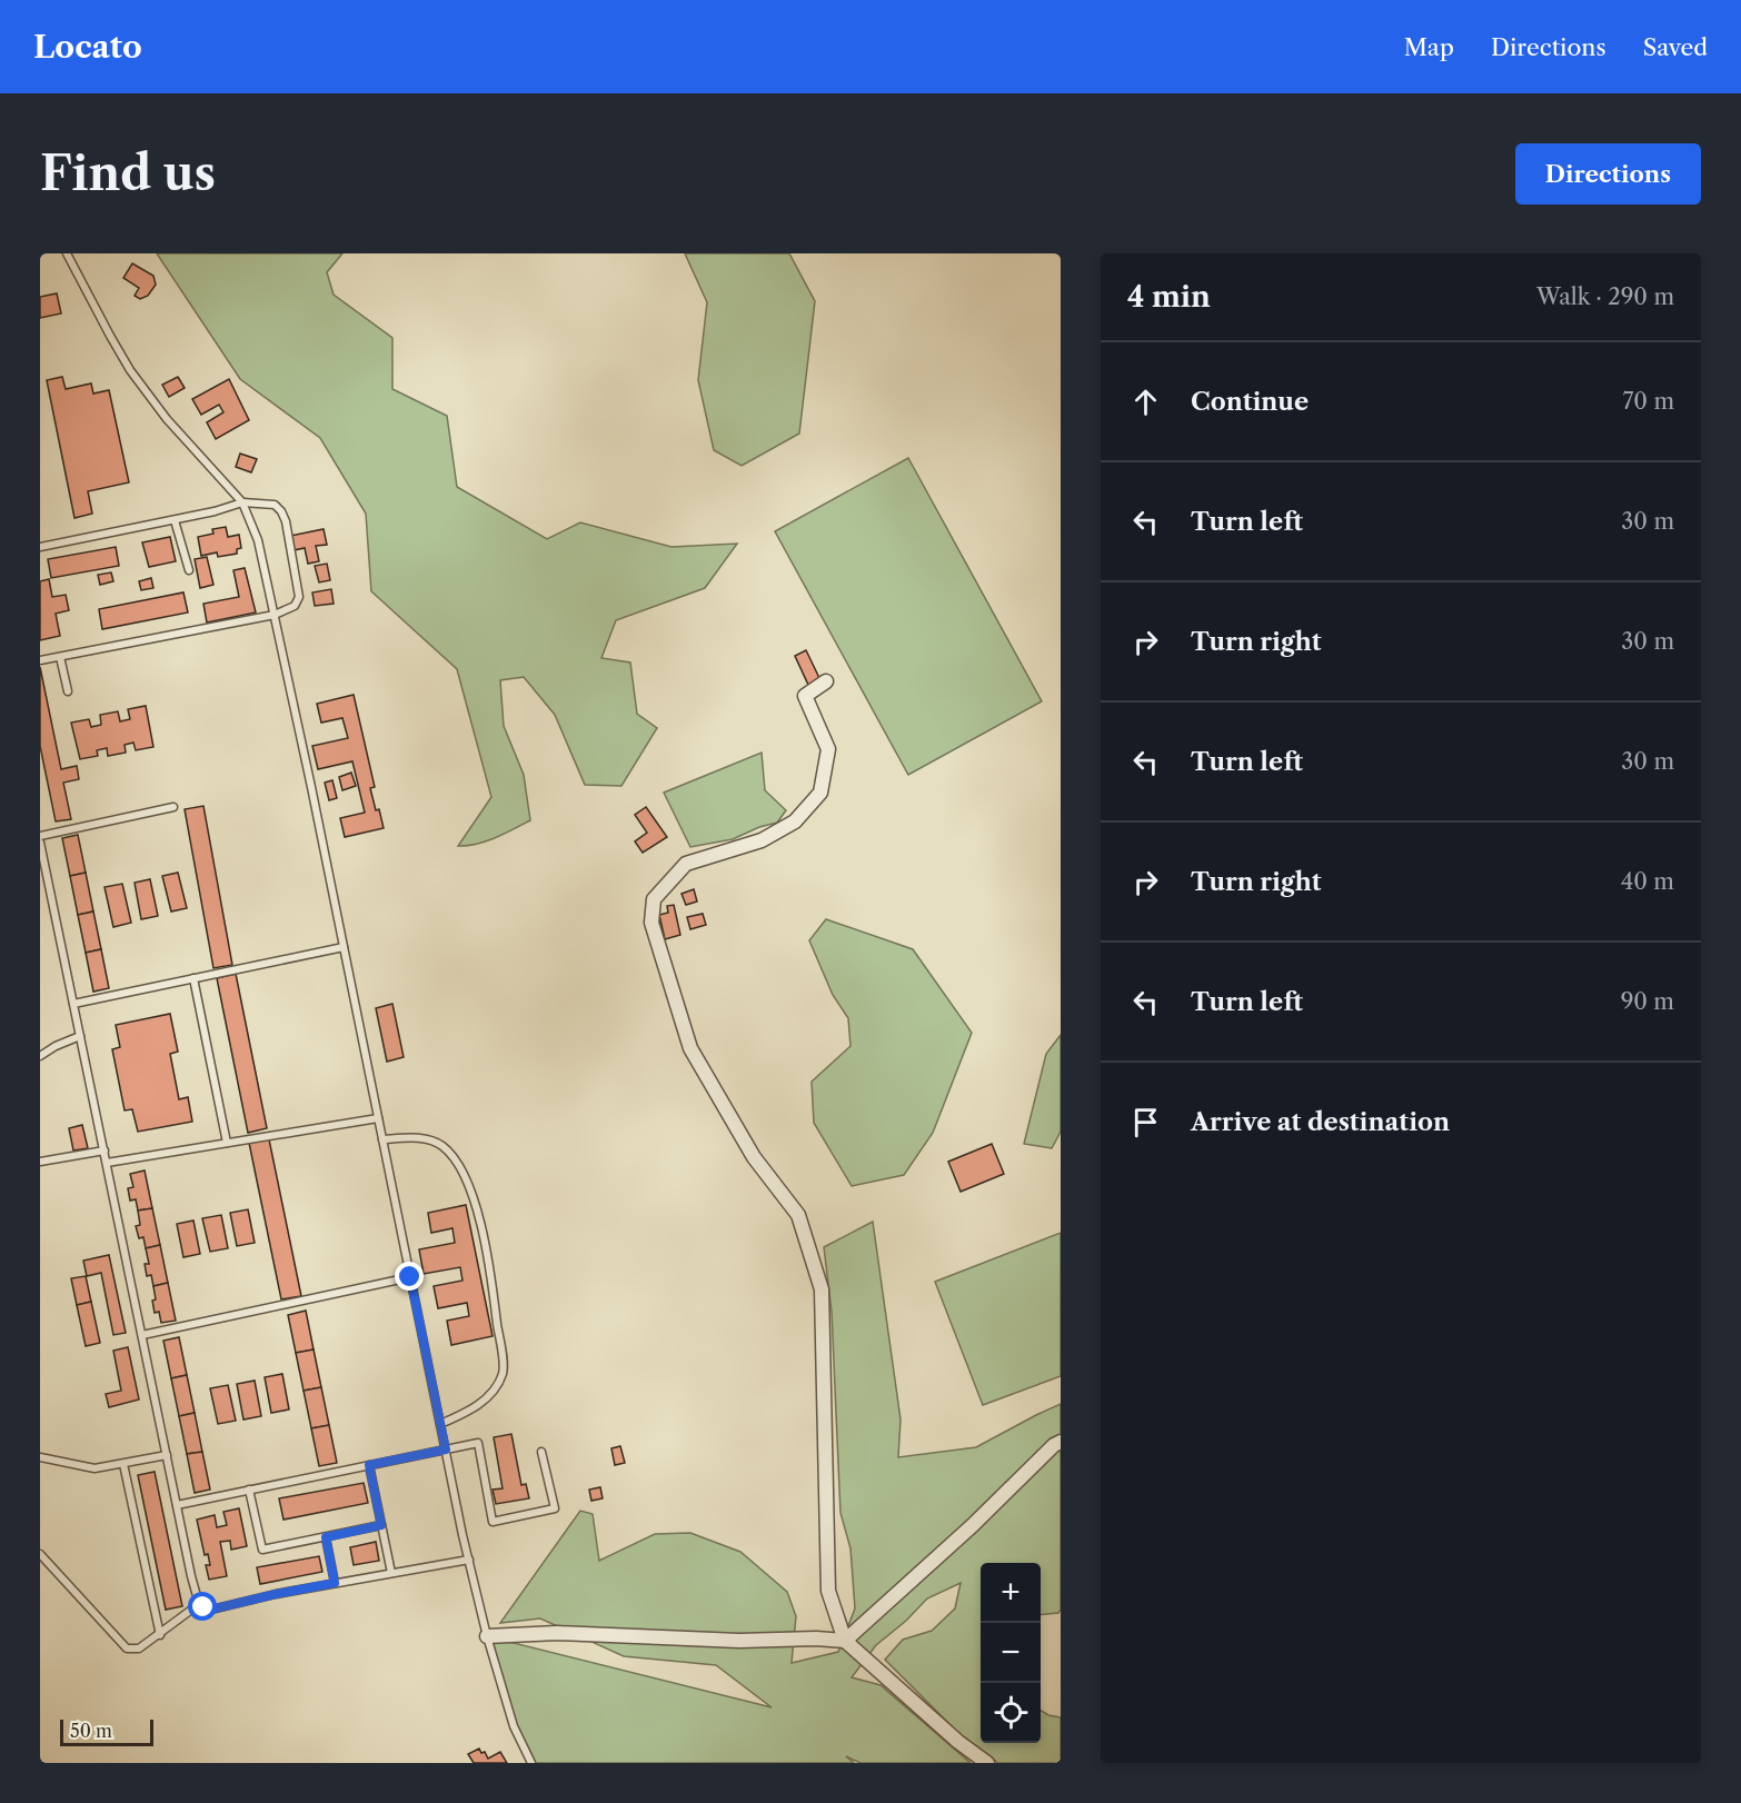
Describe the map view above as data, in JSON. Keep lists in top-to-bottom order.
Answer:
{
  "scale_bar": "50 m",
  "page": {
    "header": "Locato",
    "nav": ["Map", "Directions", "Saved"],
    "buttons": "Directions",
    "title": "Find us",
    "heading": ["4 min", "Walk · 290 m"],
    "list": [
      ["Continue", "70 m"],
      ["Turn left", "30 m"],
      ["Turn right", "30 m"],
      ["Turn left", "30 m"],
      ["Turn right", "40 m"],
      ["Turn left", "90 m"],
      "Arrive at destination"
    ],
    "map_buttons": ["+", "−"],
    "scale": "50 m"
  }
}
